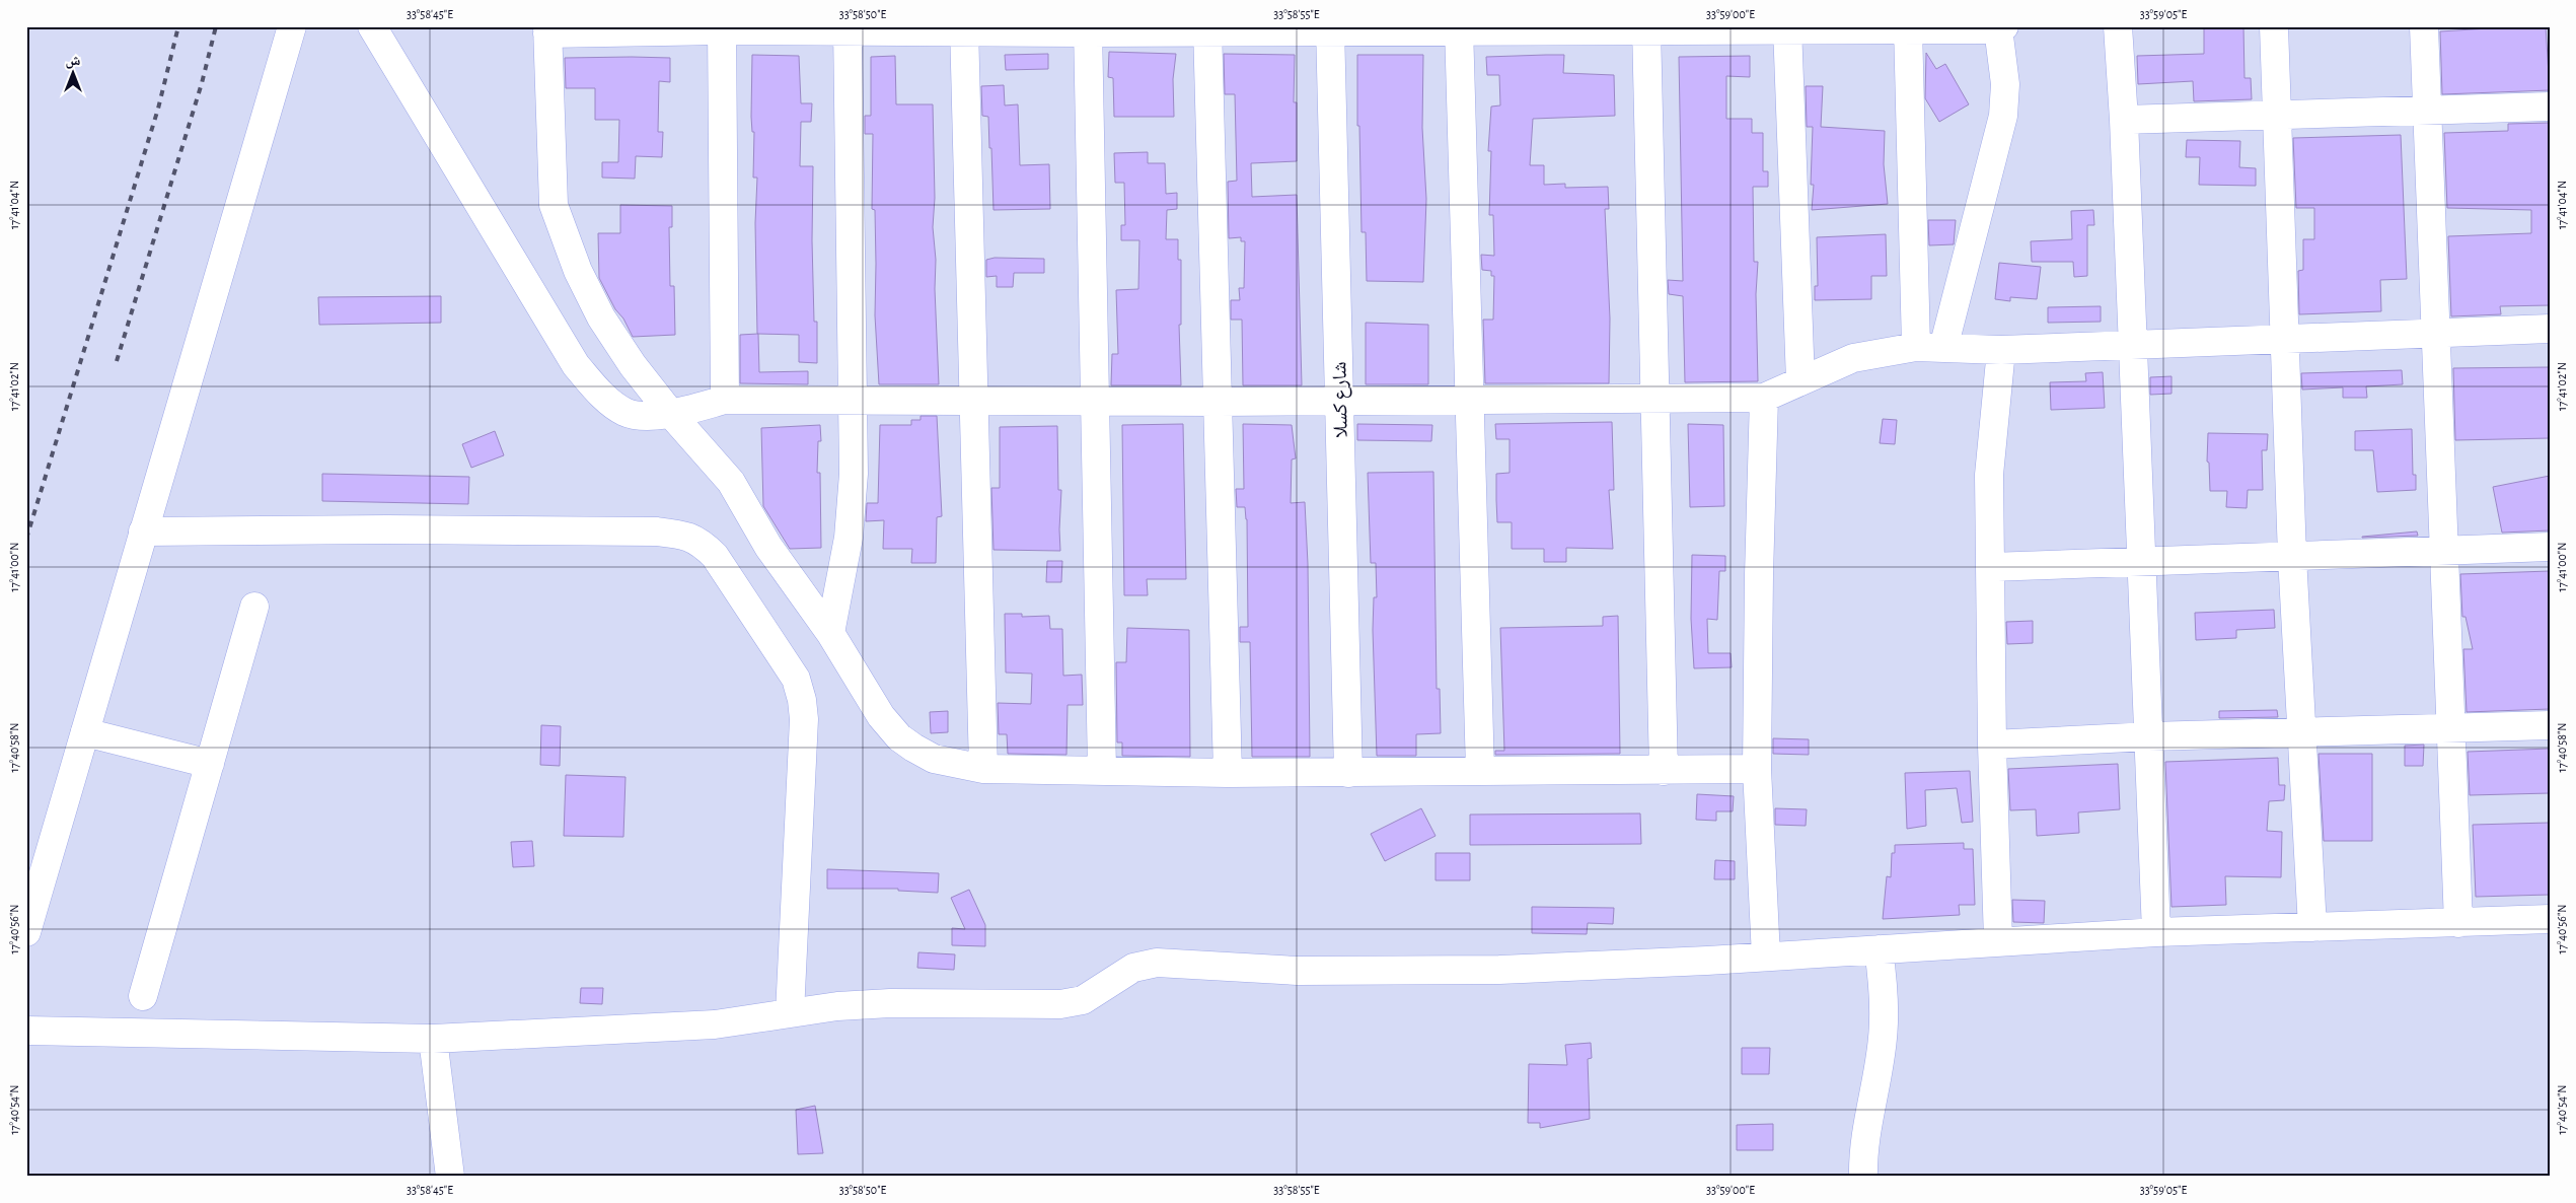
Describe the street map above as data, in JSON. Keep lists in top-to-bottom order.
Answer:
{
  "streets": {
    "street": ["شارع كسلا"]
  },
  "north": "top",
  "coordinates": [
    "33°58'45\"E",
    "33°58'50\"E",
    "33°58'55\"E",
    "33°59'00\"E",
    "33°59'05\"E",
    "17°41'04\"N",
    "17°41'02\"N",
    "17°41'00\"N",
    "17°40'58\"N",
    "17°40'56\"N",
    "17°40'54\"N"
  ]
}
